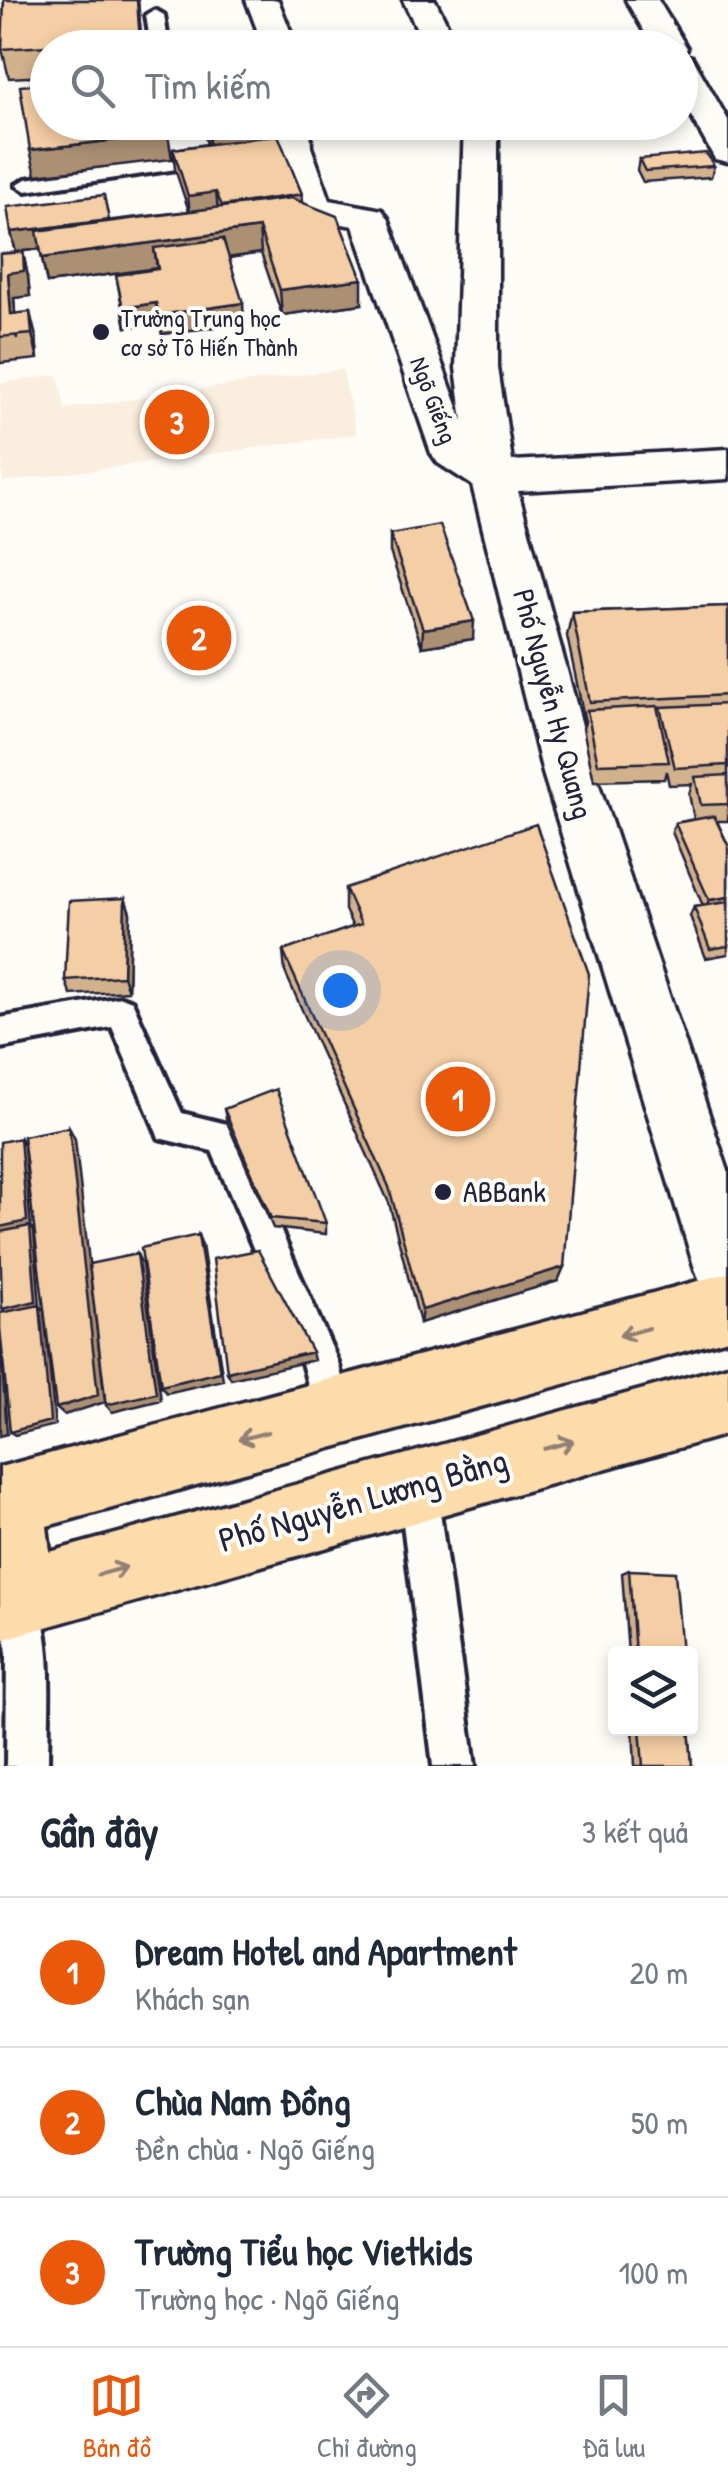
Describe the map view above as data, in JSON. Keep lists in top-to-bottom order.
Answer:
{
  "streets": {
    "main road": ["Phố Nguyễn Lương Bằng"],
    "street": ["Ngõ Giếng", "Phố Nguyễn Hy Quang"]
  },
  "crossings": [
    ["Ngõ Giếng", "Phố Nguyễn Hy Quang"]
  ],
  "places": ["Trường Trung học cơ sở Tô Hiến Thành", "ABBank"],
  "page": {
    "search": "Tìm kiếm",
    "pins": ["3", "2", "1"],
    "heading": ["Gần đây", "3 kết quả"],
    "list": [
      {
        "mark": "1",
        "name": "Dream Hotel and Apartment",
        "note": "Khách sạn",
        "value": "20 m"
      },
      {
        "mark": "2",
        "name": "Chùa Nam Đồng",
        "note": "Đền chùa · Ngõ Giếng",
        "value": "50 m"
      },
      {
        "mark": "3",
        "name": "Trường Tiểu học Vietkids",
        "note": "Trường học · Ngõ Giếng",
        "value": "100 m"
      }
    ],
    "nav": ["Bản đồ", "Chỉ đường", "Đã lưu"]
  }
}
